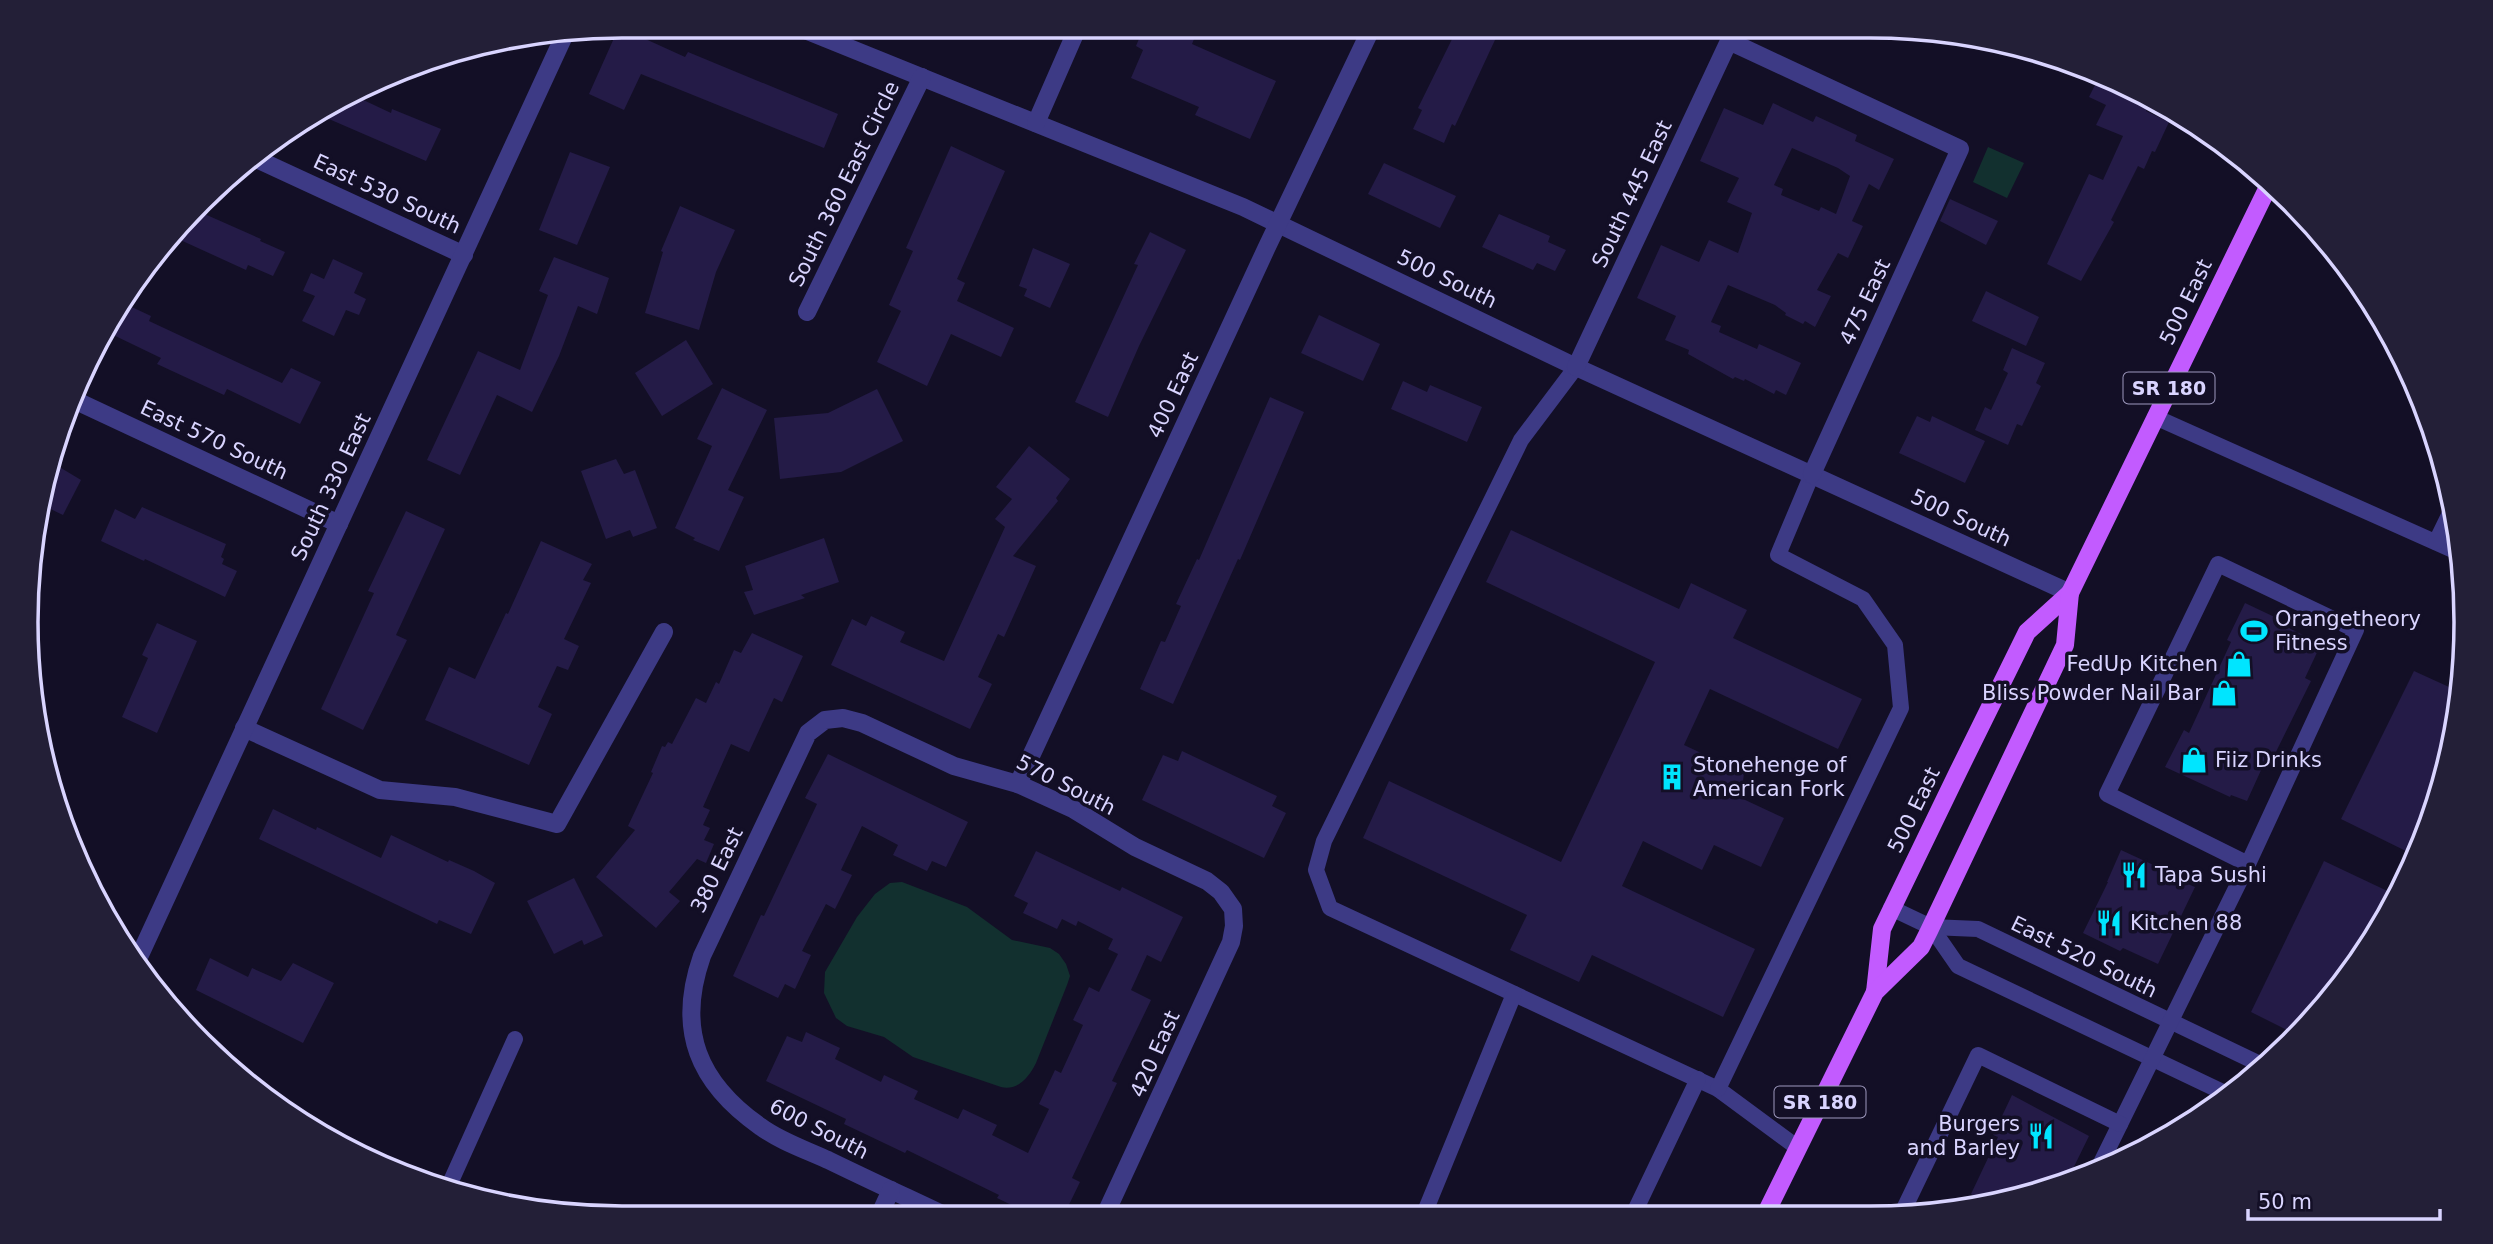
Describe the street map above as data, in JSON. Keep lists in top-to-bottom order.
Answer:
{
  "streets": {
    "main road": ["500 East", "SR 180"],
    "street": [
      "South 360 East Circle",
      "East 530 South",
      "South 445 East",
      "500 South",
      "475 East",
      "400 East",
      "East 570 South",
      "South 330 East",
      "570 South",
      "380 East",
      "420 East",
      "600 South"
    ],
    "lane": ["East 520 South"]
  },
  "crossings": [
    ["South 360 East Circle", "500 South"],
    ["East 530 South", "South 330 East"],
    ["South 445 East", "500 South"],
    ["South 445 East", "475 East"],
    ["500 South", "475 East"],
    ["500 South", "500 East"],
    ["500 South", "400 East"],
    ["500 East", "East 520 South"],
    ["400 East", "570 South"],
    ["East 570 South", "South 330 East"],
    ["570 South", "380 East"],
    ["570 South", "420 East"],
    ["380 East", "600 South"]
  ],
  "places": {
    "sports": ["Orangetheory Fitness"],
    "shop": ["FedUp Kitchen", "Bliss Powder Nail Bar", "Fiiz Drinks"],
    "building": ["Stonehenge of American Fork"],
    "restaurant": ["Tapa Sushi", "Kitchen 88", "Burgers and Barley"]
  },
  "scale_bar": "50 m"
}
